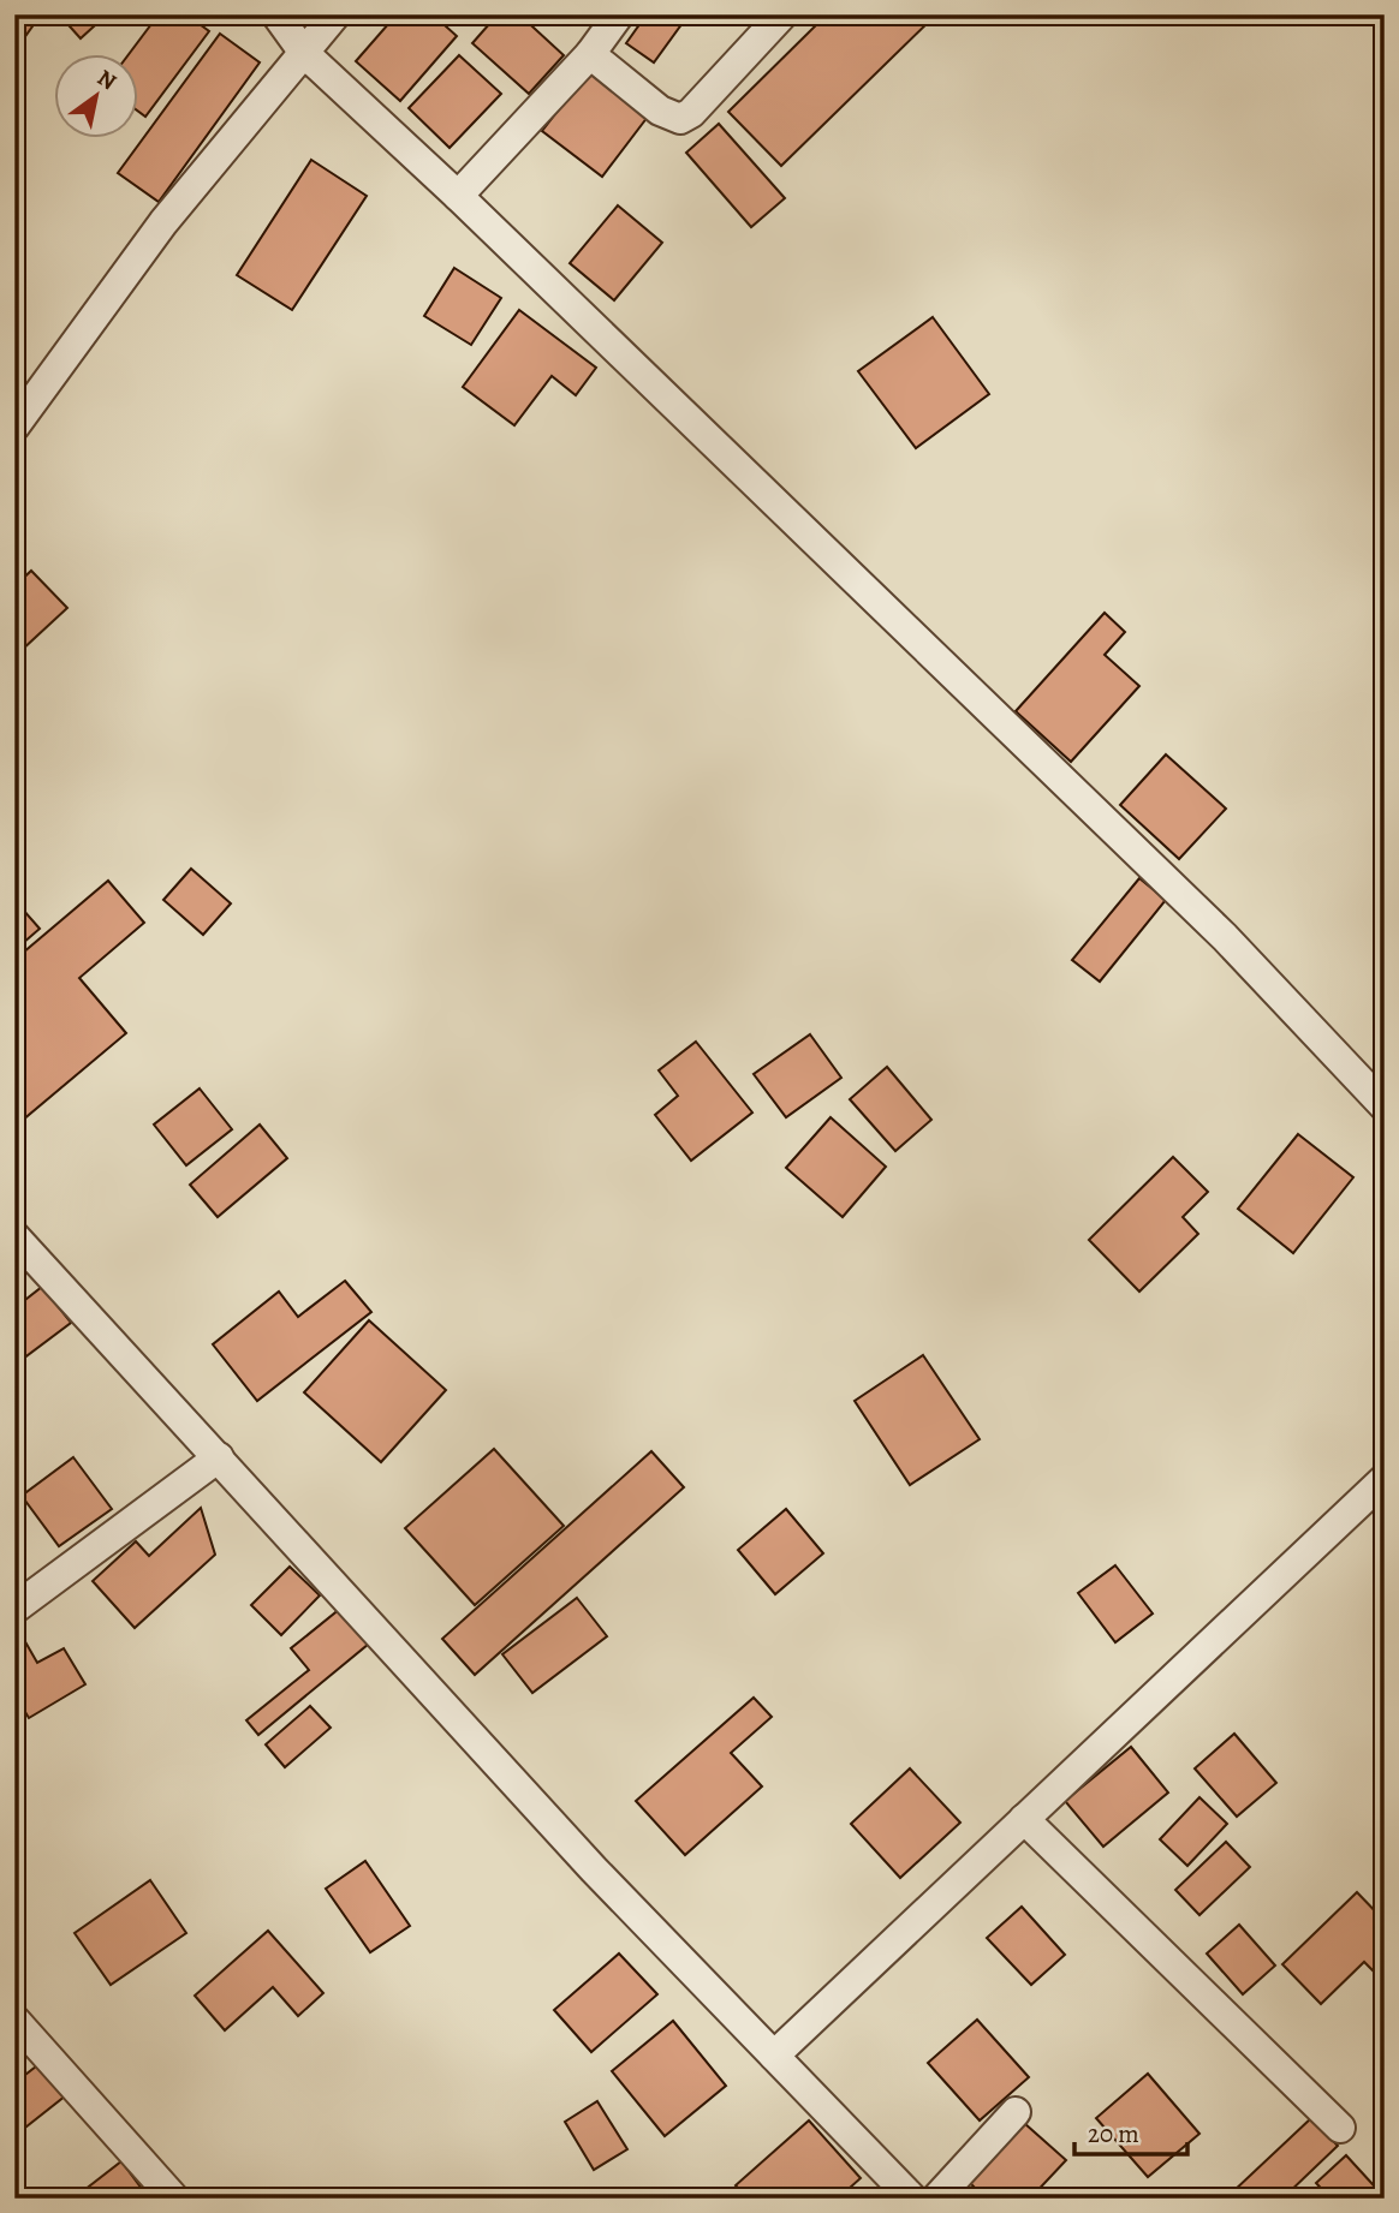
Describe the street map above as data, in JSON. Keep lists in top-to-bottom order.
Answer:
{
  "scale_bar": "20 m",
  "north": "top right"
}
